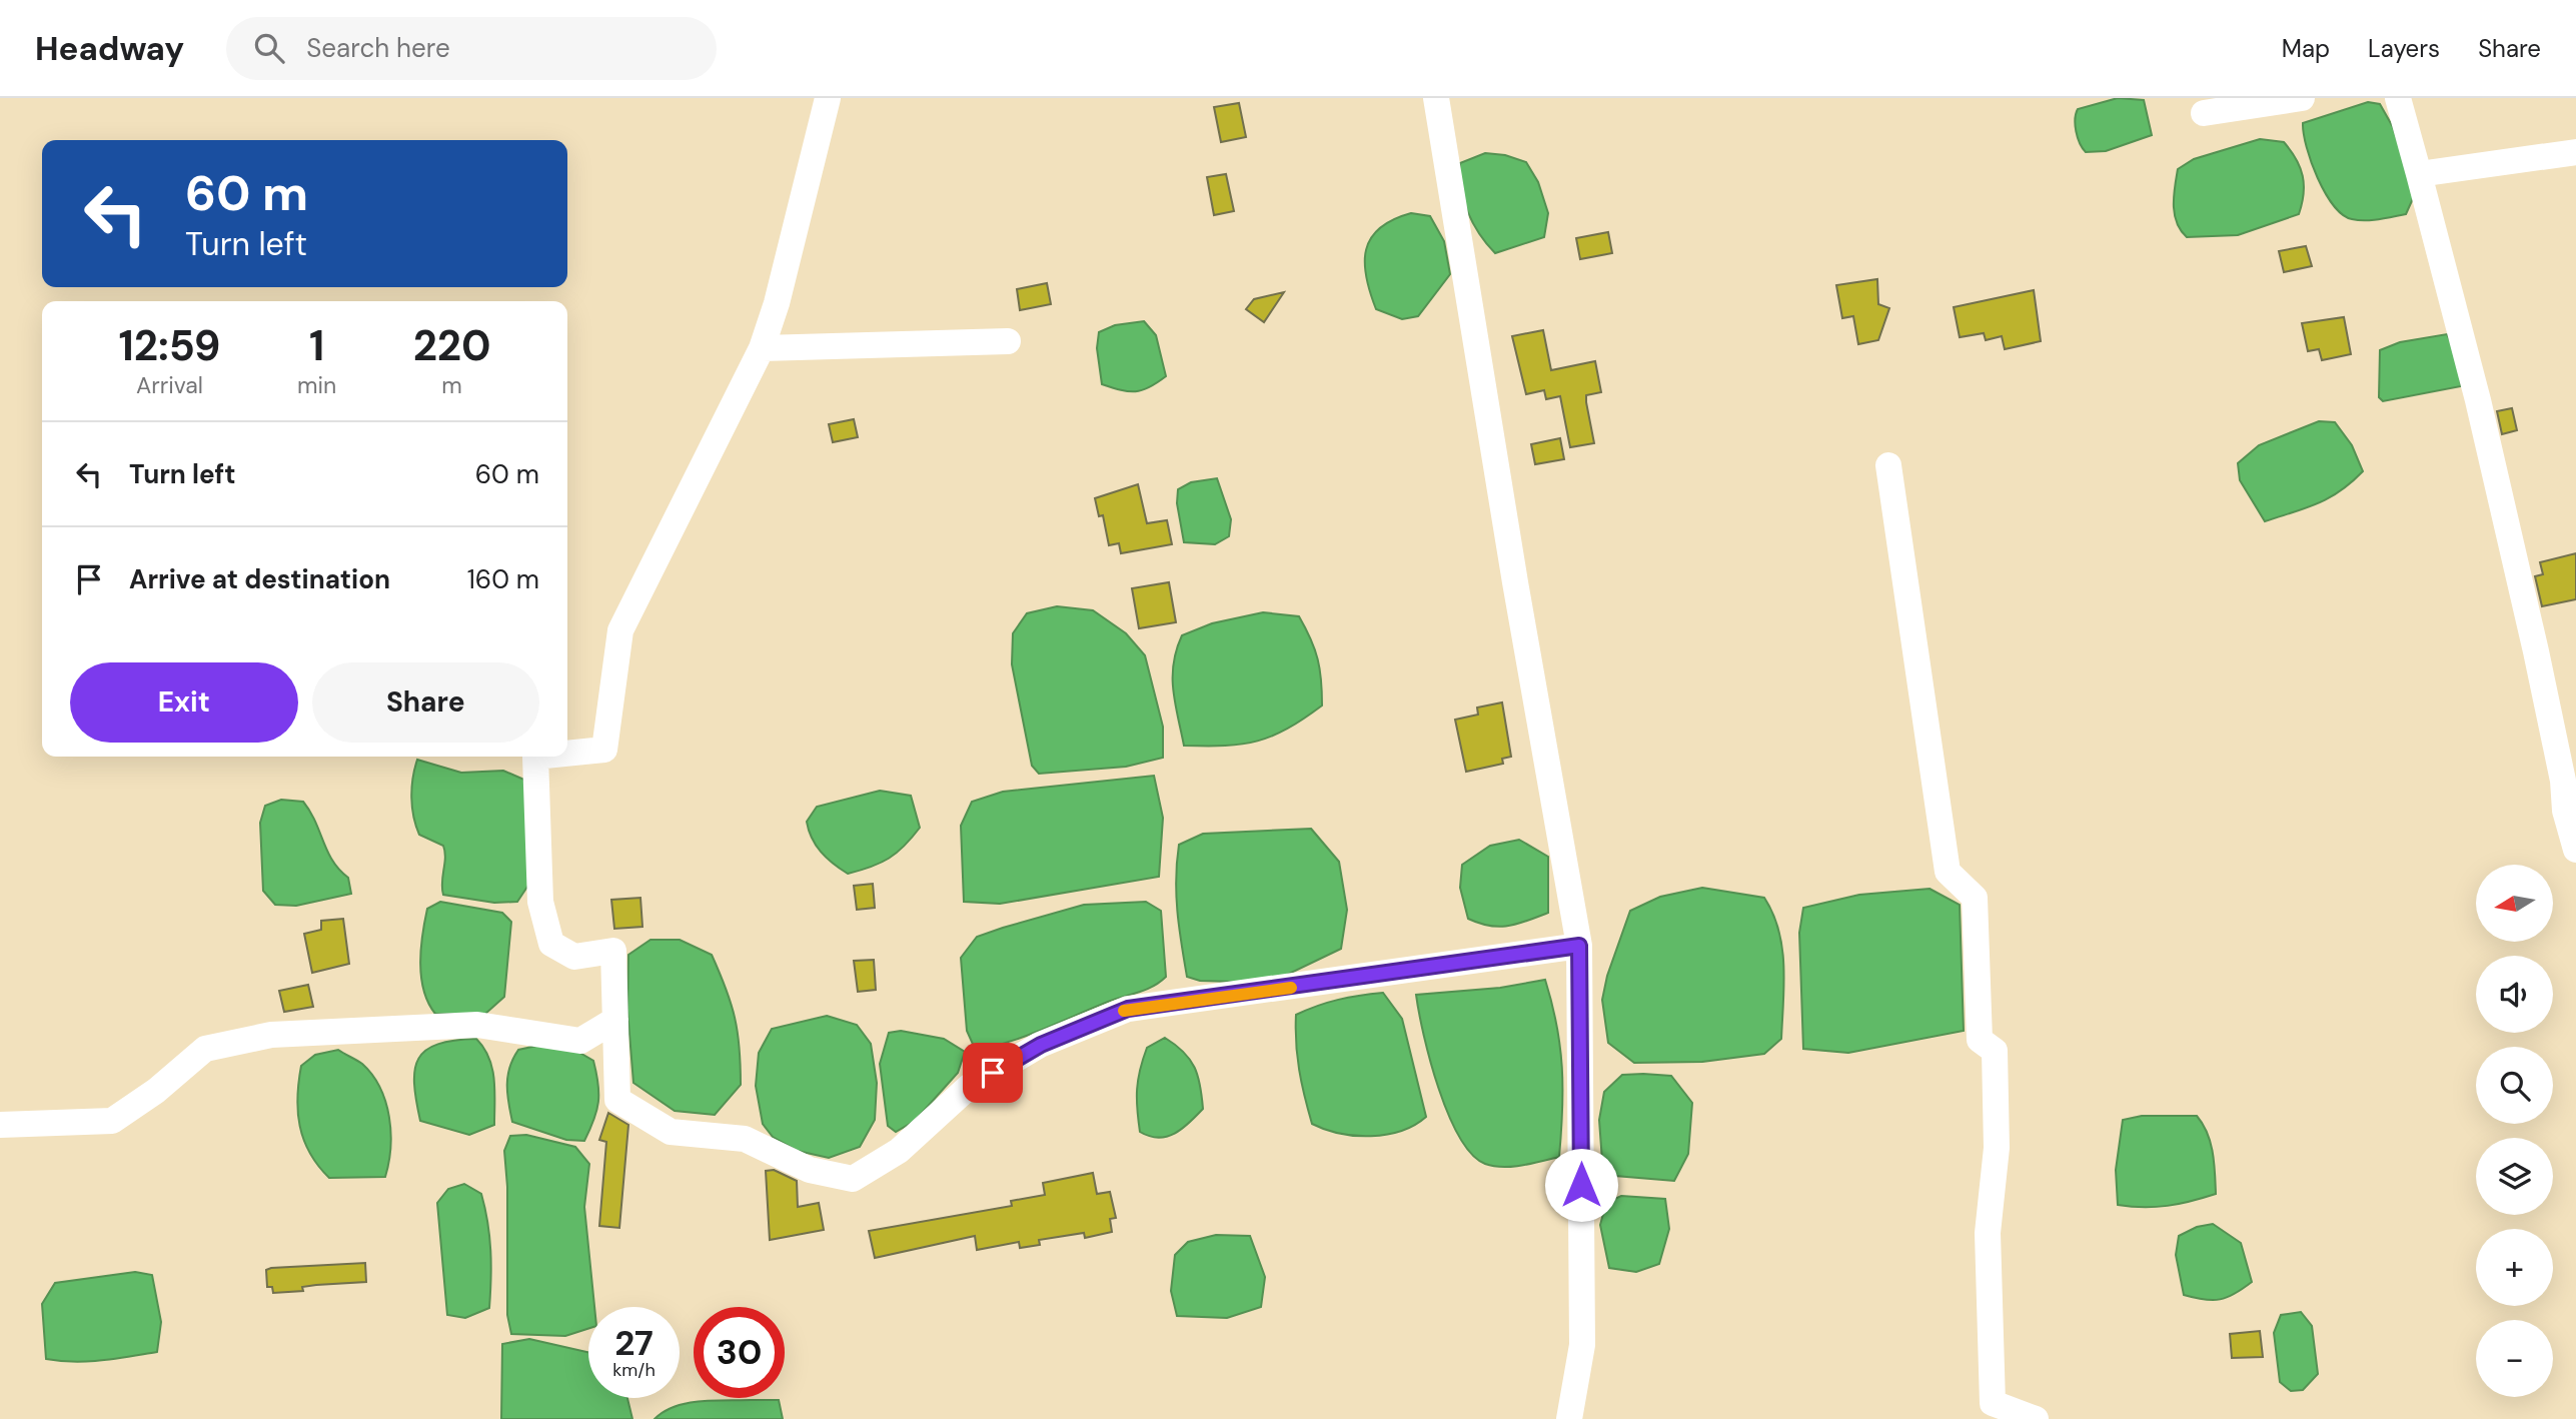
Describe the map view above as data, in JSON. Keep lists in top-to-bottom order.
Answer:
{
  "north": "left",
  "page": {
    "header": "Headway",
    "search": "Search here",
    "nav": ["Map", "Layers", "Share"],
    "turn": ["60 m", "Turn left"],
    "eta": [
      "12:59",
      "Arrival",
      "1",
      "min",
      "220",
      "m"
    ],
    "list": [
      {
        "name": "Turn left",
        "value": "60 m"
      },
      {
        "name": "Arrive at destination",
        "value": "160 m"
      }
    ],
    "buttons": ["Exit", "Share"],
    "map_buttons": ["+", "−"],
    "speed": "27 km/h",
    "limit": "30"
  }
}
